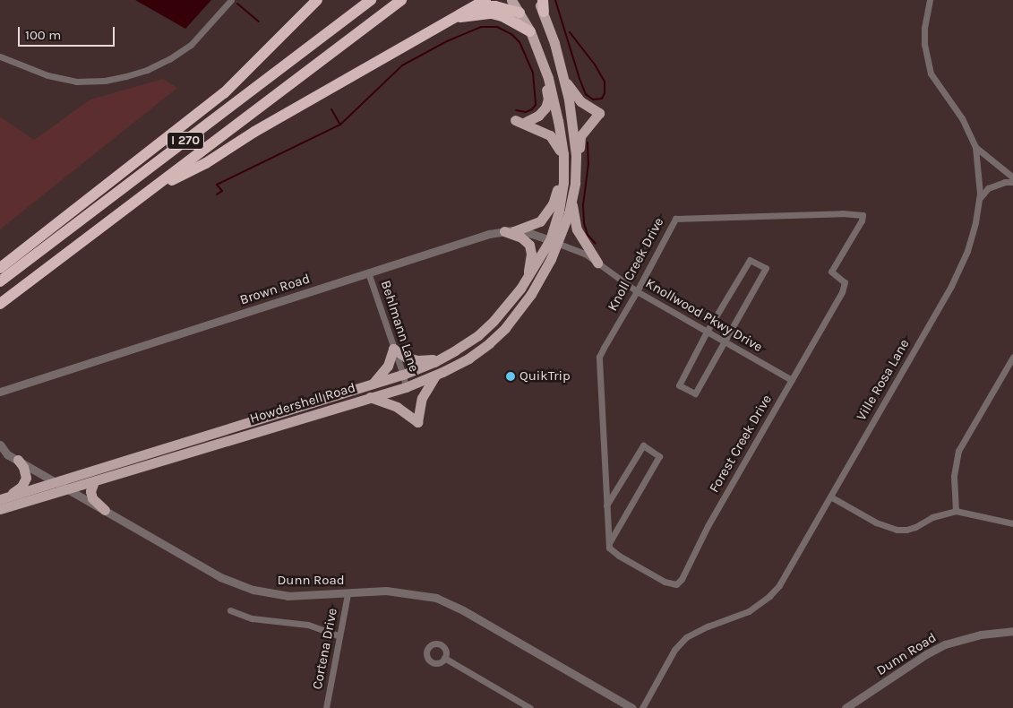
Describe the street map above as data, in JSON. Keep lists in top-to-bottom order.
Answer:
{
  "streets": {
    "highway": ["I 270"],
    "main road": ["Howdershell Road"],
    "street": [
      "Knoll Creek Drive",
      "Brown Road",
      "Knollwood Pkwy Drive",
      "Behlmann Lane",
      "Ville Rosa Lane",
      "Forest Creek Drive",
      "Dunn Road",
      "Cortena Drive"
    ]
  },
  "crossings": [
    ["Knoll Creek Drive", "Knollwood Pkwy Drive"],
    ["Knoll Creek Drive", "Forest Creek Drive"],
    ["Brown Road", "Knollwood Pkwy Drive"],
    ["Brown Road", "Behlmann Lane"],
    ["Brown Road", "Howdershell Road"],
    ["Knollwood Pkwy Drive", "Howdershell Road"],
    ["Knollwood Pkwy Drive", "Forest Creek Drive"],
    ["Behlmann Lane", "Howdershell Road"],
    ["Howdershell Road", "Dunn Road"],
    ["Dunn Road", "Cortena Drive"]
  ],
  "places": ["QuikTrip"],
  "scale_bar": "100 m"
}
